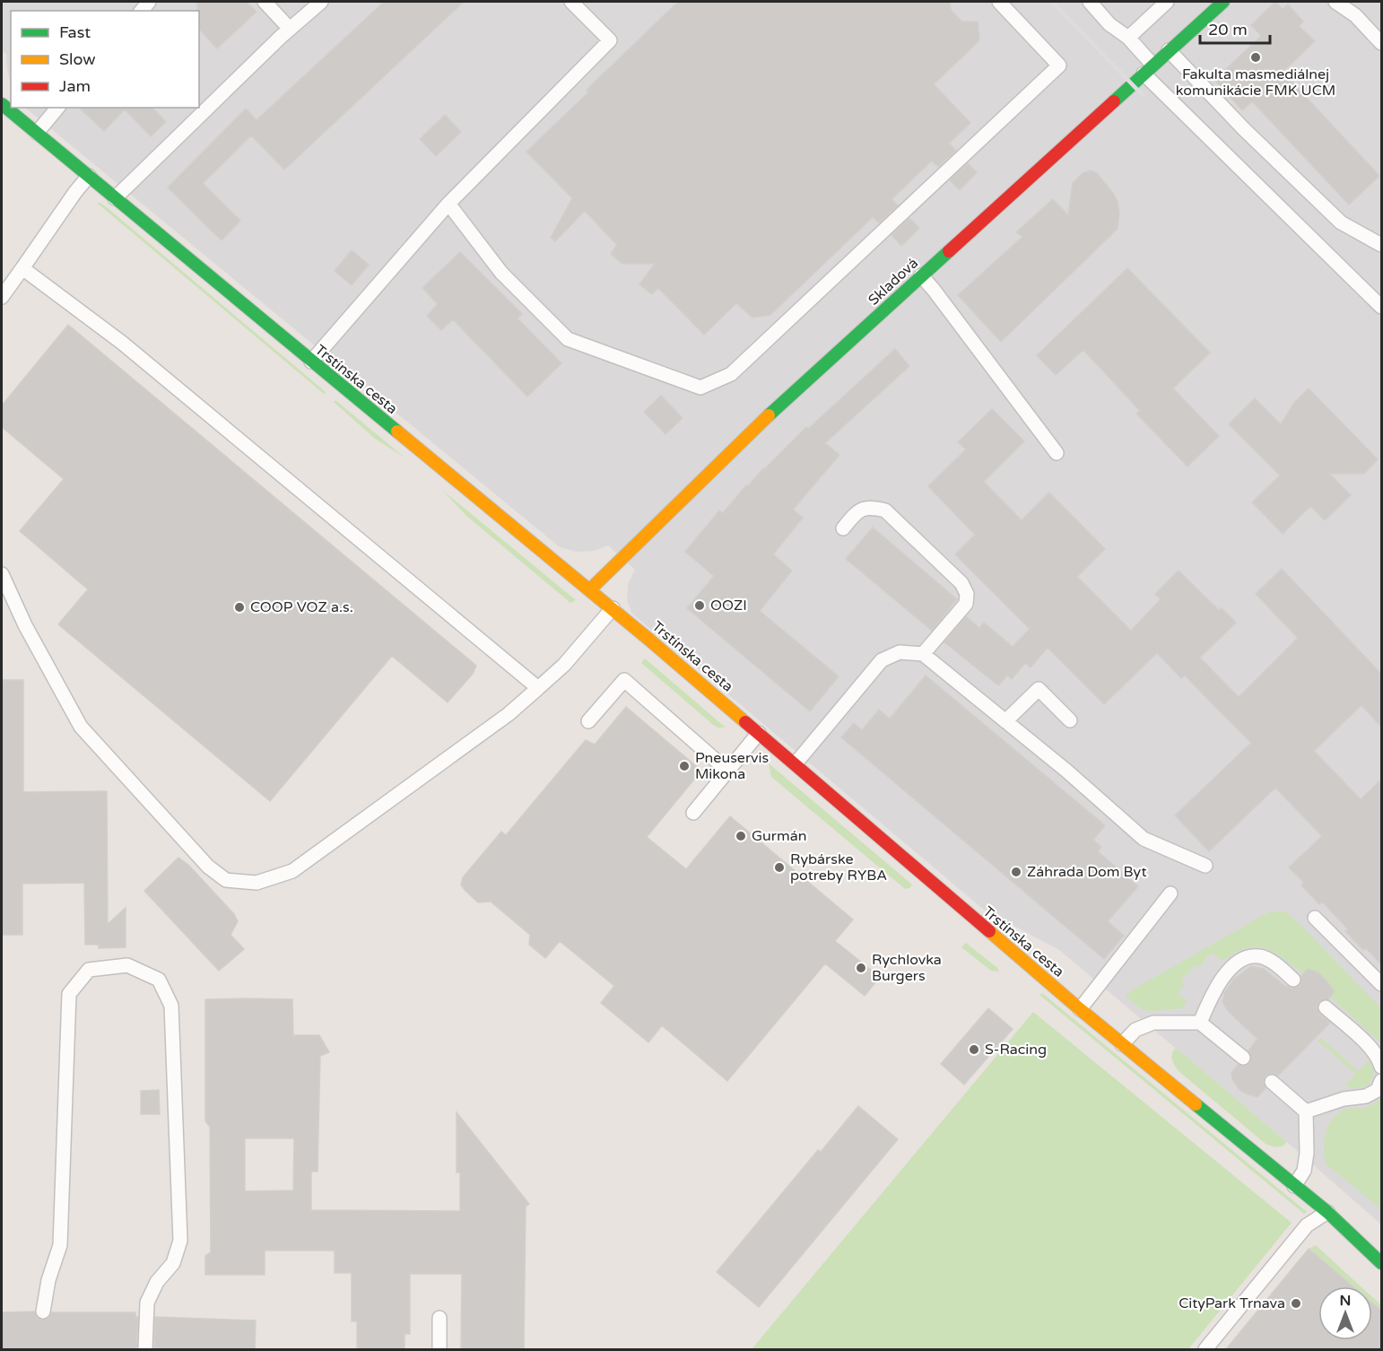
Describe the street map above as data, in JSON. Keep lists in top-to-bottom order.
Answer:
{
  "streets": {
    "main road": ["Skladová", "Trstínska cesta"]
  },
  "crossings": [
    ["Skladová", "Trstínska cesta"]
  ],
  "places": [
    "Fakulta masmediálnej komunikácie FMK UCM",
    "OOZI",
    "COOP VOZ a.s.",
    "Pneuservis Mikona",
    "Gurmán",
    "Rybárske potreby RYBA",
    "Záhrada Dom Byt",
    "Rychlovka Burgers",
    "S-Racing",
    "CityPark Trnava"
  ],
  "legend": ["Fast", "Slow", "Jam"],
  "scale_bar": "20 m",
  "north": "top"
}
